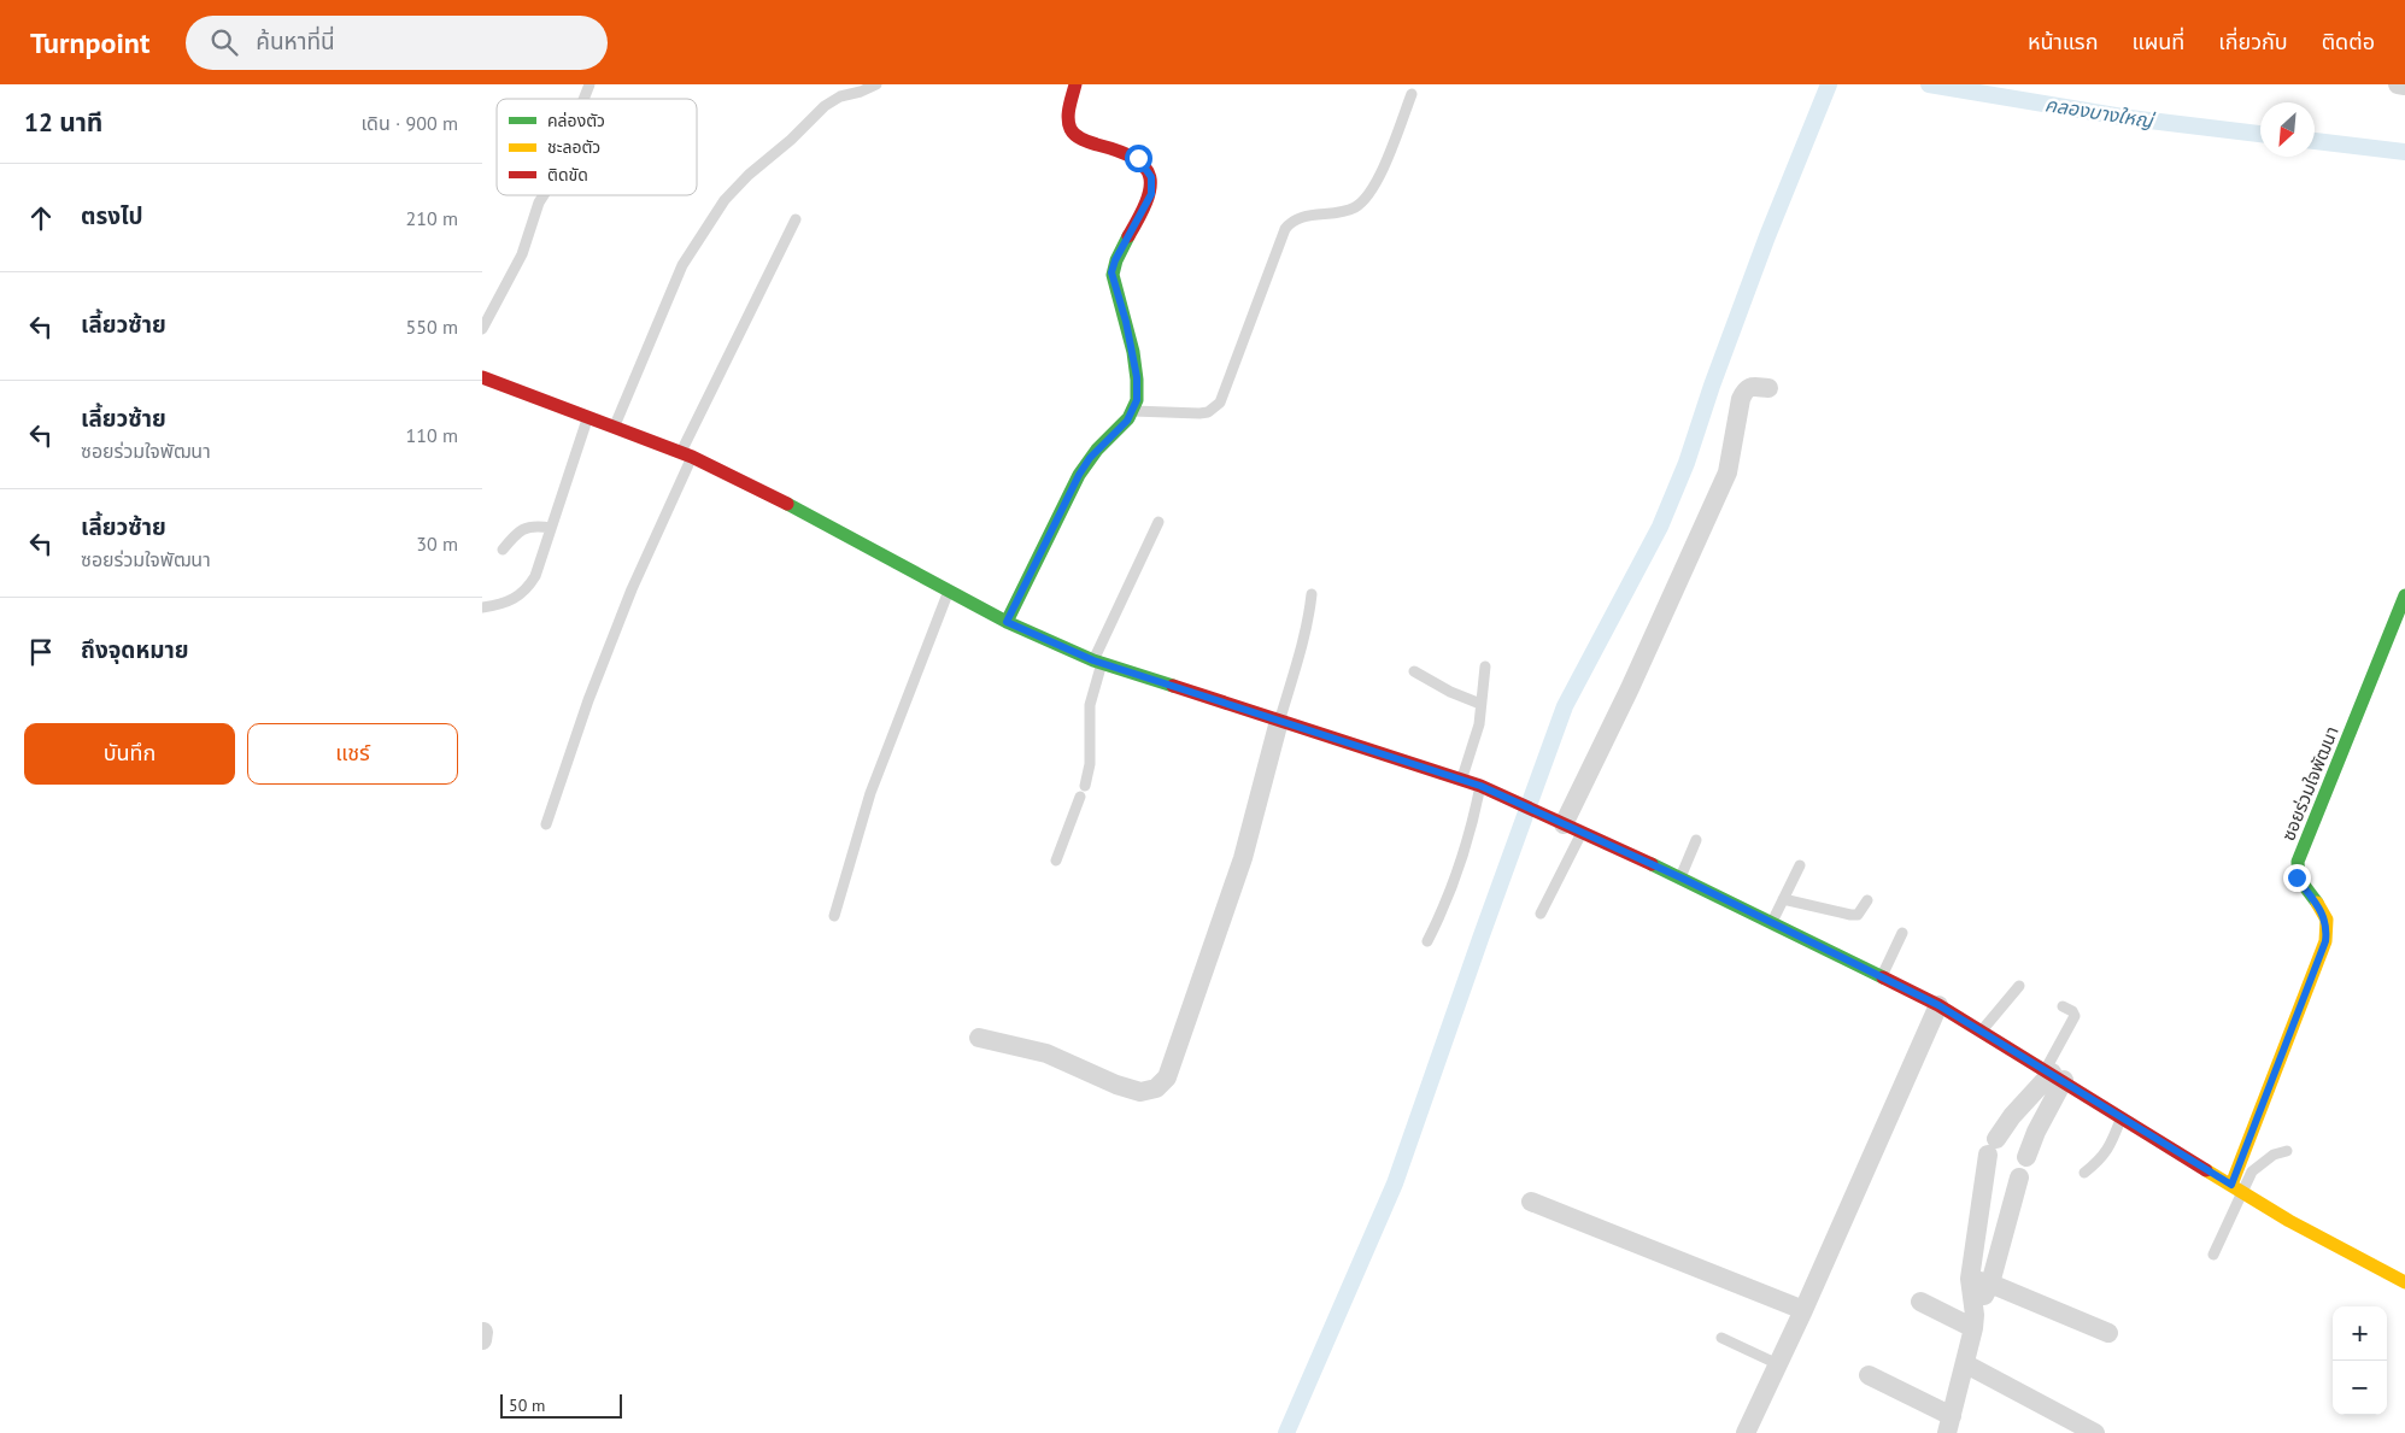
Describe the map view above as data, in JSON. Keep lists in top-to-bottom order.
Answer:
{
  "streets": {
    "street": ["ซอยร่วมใจพัฒนา"]
  },
  "water": ["คลองบางใหญ่"],
  "legend": ["คล่องตัว", "ชะลอตัว", "ติดขัด"],
  "scale_bar": "50 m",
  "north": "bottom left",
  "page": {
    "header": "Turnpoint",
    "search": "ค้นหาที่นี่",
    "nav": [
      "หน้าแรก",
      "แผนที่",
      "เกี่ยวกับ",
      "ติดต่อ"
    ],
    "heading": ["12 นาที", "เดิน · 900 m"],
    "list": [
      ["ตรงไป", "210 m"],
      ["เลี้ยวซ้าย", "550 m"],
      ["เลี้ยวซ้าย", "ซอยร่วมใจพัฒนา", "110 m"],
      ["เลี้ยวซ้าย", "ซอยร่วมใจพัฒนา", "30 m"],
      "ถึงจุดหมาย"
    ],
    "buttons": ["บันทึก", "แชร์"],
    "map_buttons": ["+", "−"],
    "scale": "50 m"
  }
}
